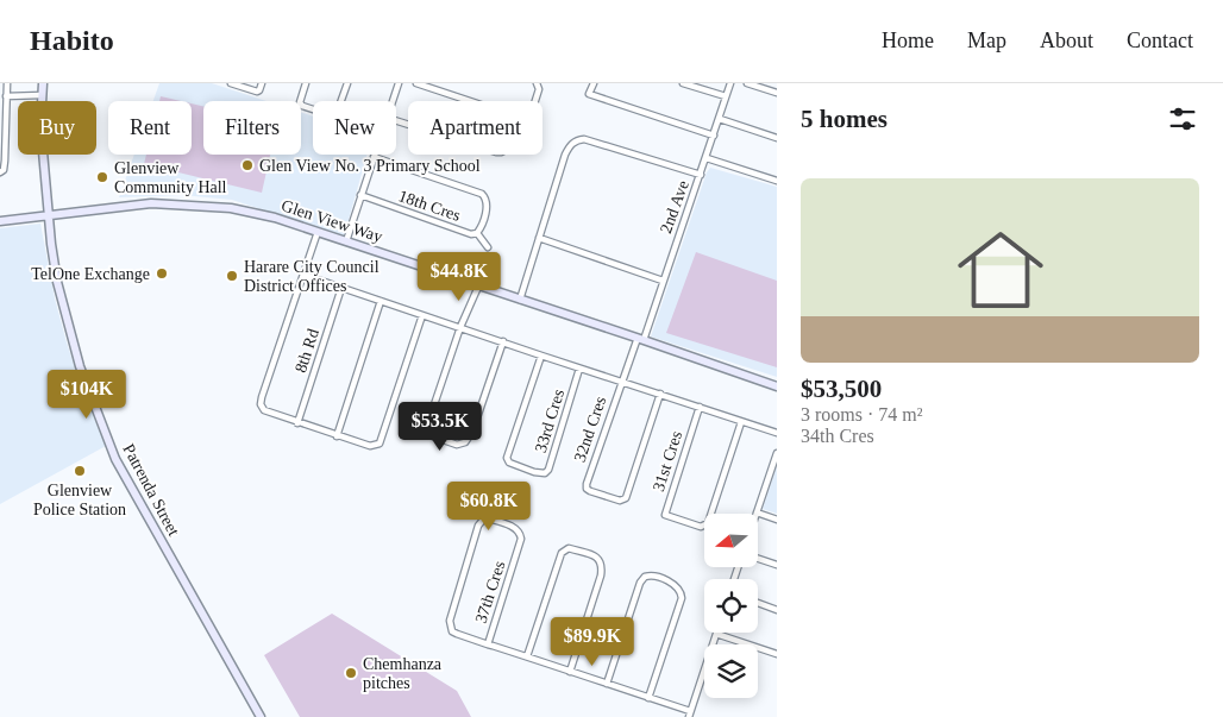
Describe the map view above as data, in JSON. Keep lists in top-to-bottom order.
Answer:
{
  "streets": {
    "street": [
      "18th Cres",
      "2nd Ave",
      "Glen View Way",
      "8th Rd",
      "33rd Cres",
      "32nd Cres",
      "31st Cres",
      "Patrenda Street",
      "37th Cres"
    ]
  },
  "crossings": [
    ["2nd Ave", "Glen View Way"],
    ["2nd Ave", "32nd Cres"],
    ["Glen View Way", "32nd Cres"],
    ["Glen View Way", "Patrenda Street"]
  ],
  "places": [
    "Glen View No. 3 Primary School",
    "Glenview Community Hall",
    "TelOne Exchange",
    "Harare City Council District Offices",
    "Glenview Police Station",
    "Chemhanza pitches"
  ],
  "north": "left",
  "page": {
    "header": "Habito",
    "nav": [
      "Home",
      "Map",
      "About",
      "Contact"
    ],
    "heading": "5 homes",
    "chip": [
      "Buy",
      "Rent",
      "Filters",
      "New",
      "Apartment"
    ],
    "list": [
      {
        "name": "$53,500",
        "note": "3 rooms · 74 m² · 34th Cres"
      }
    ],
    "price": [
      "$44.8K",
      "$104K",
      "$53.5K",
      "$60.8K",
      "$89.9K"
    ]
  }
}
